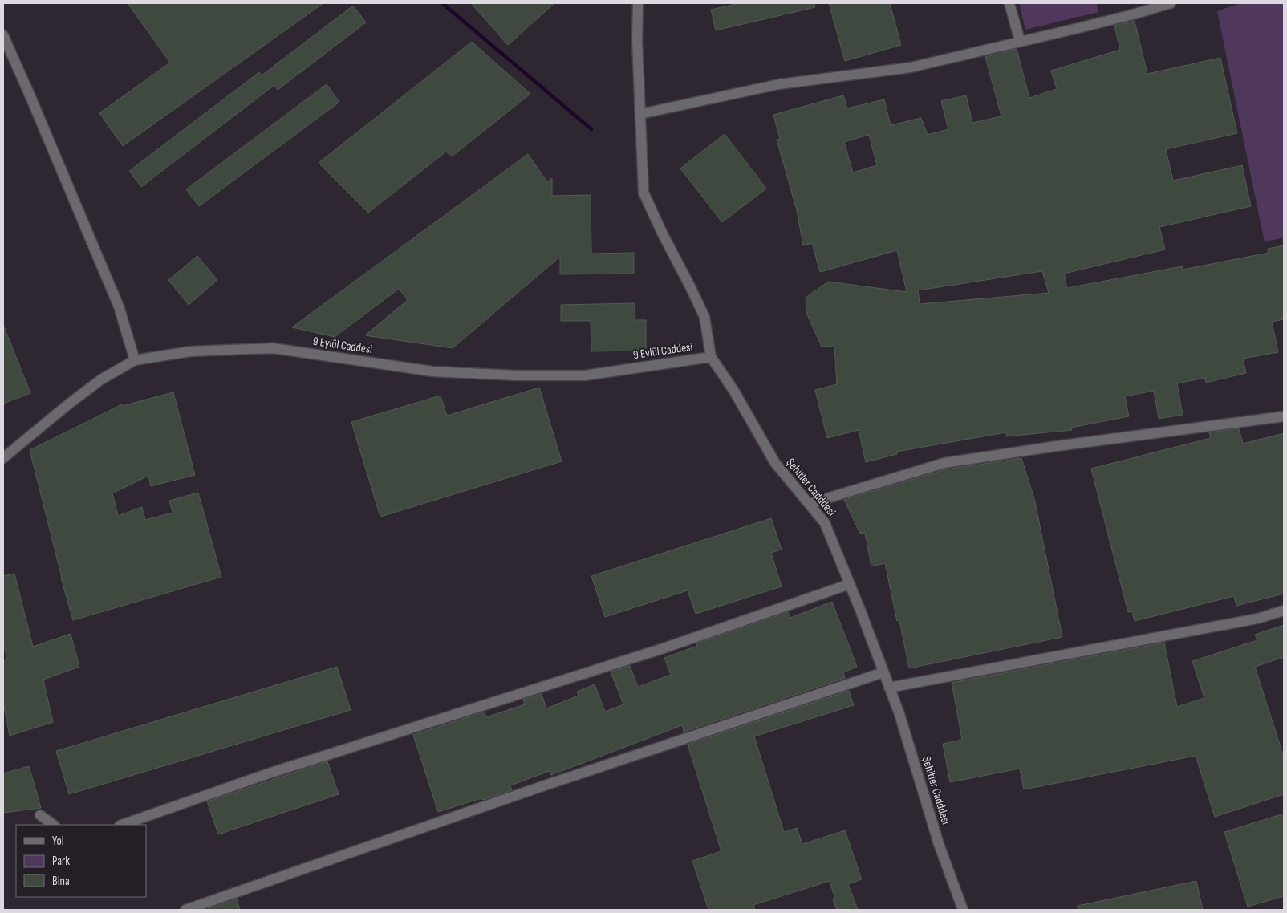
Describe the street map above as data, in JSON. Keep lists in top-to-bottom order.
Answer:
{
  "streets": {
    "street": ["9 Eylül Caddesi", "Şehitler Cadddesi"]
  },
  "crossings": [
    ["9 Eylül Caddesi", "Şehitler Cadddesi"]
  ],
  "legend": ["Yol", "Park", "Bina"]
}
